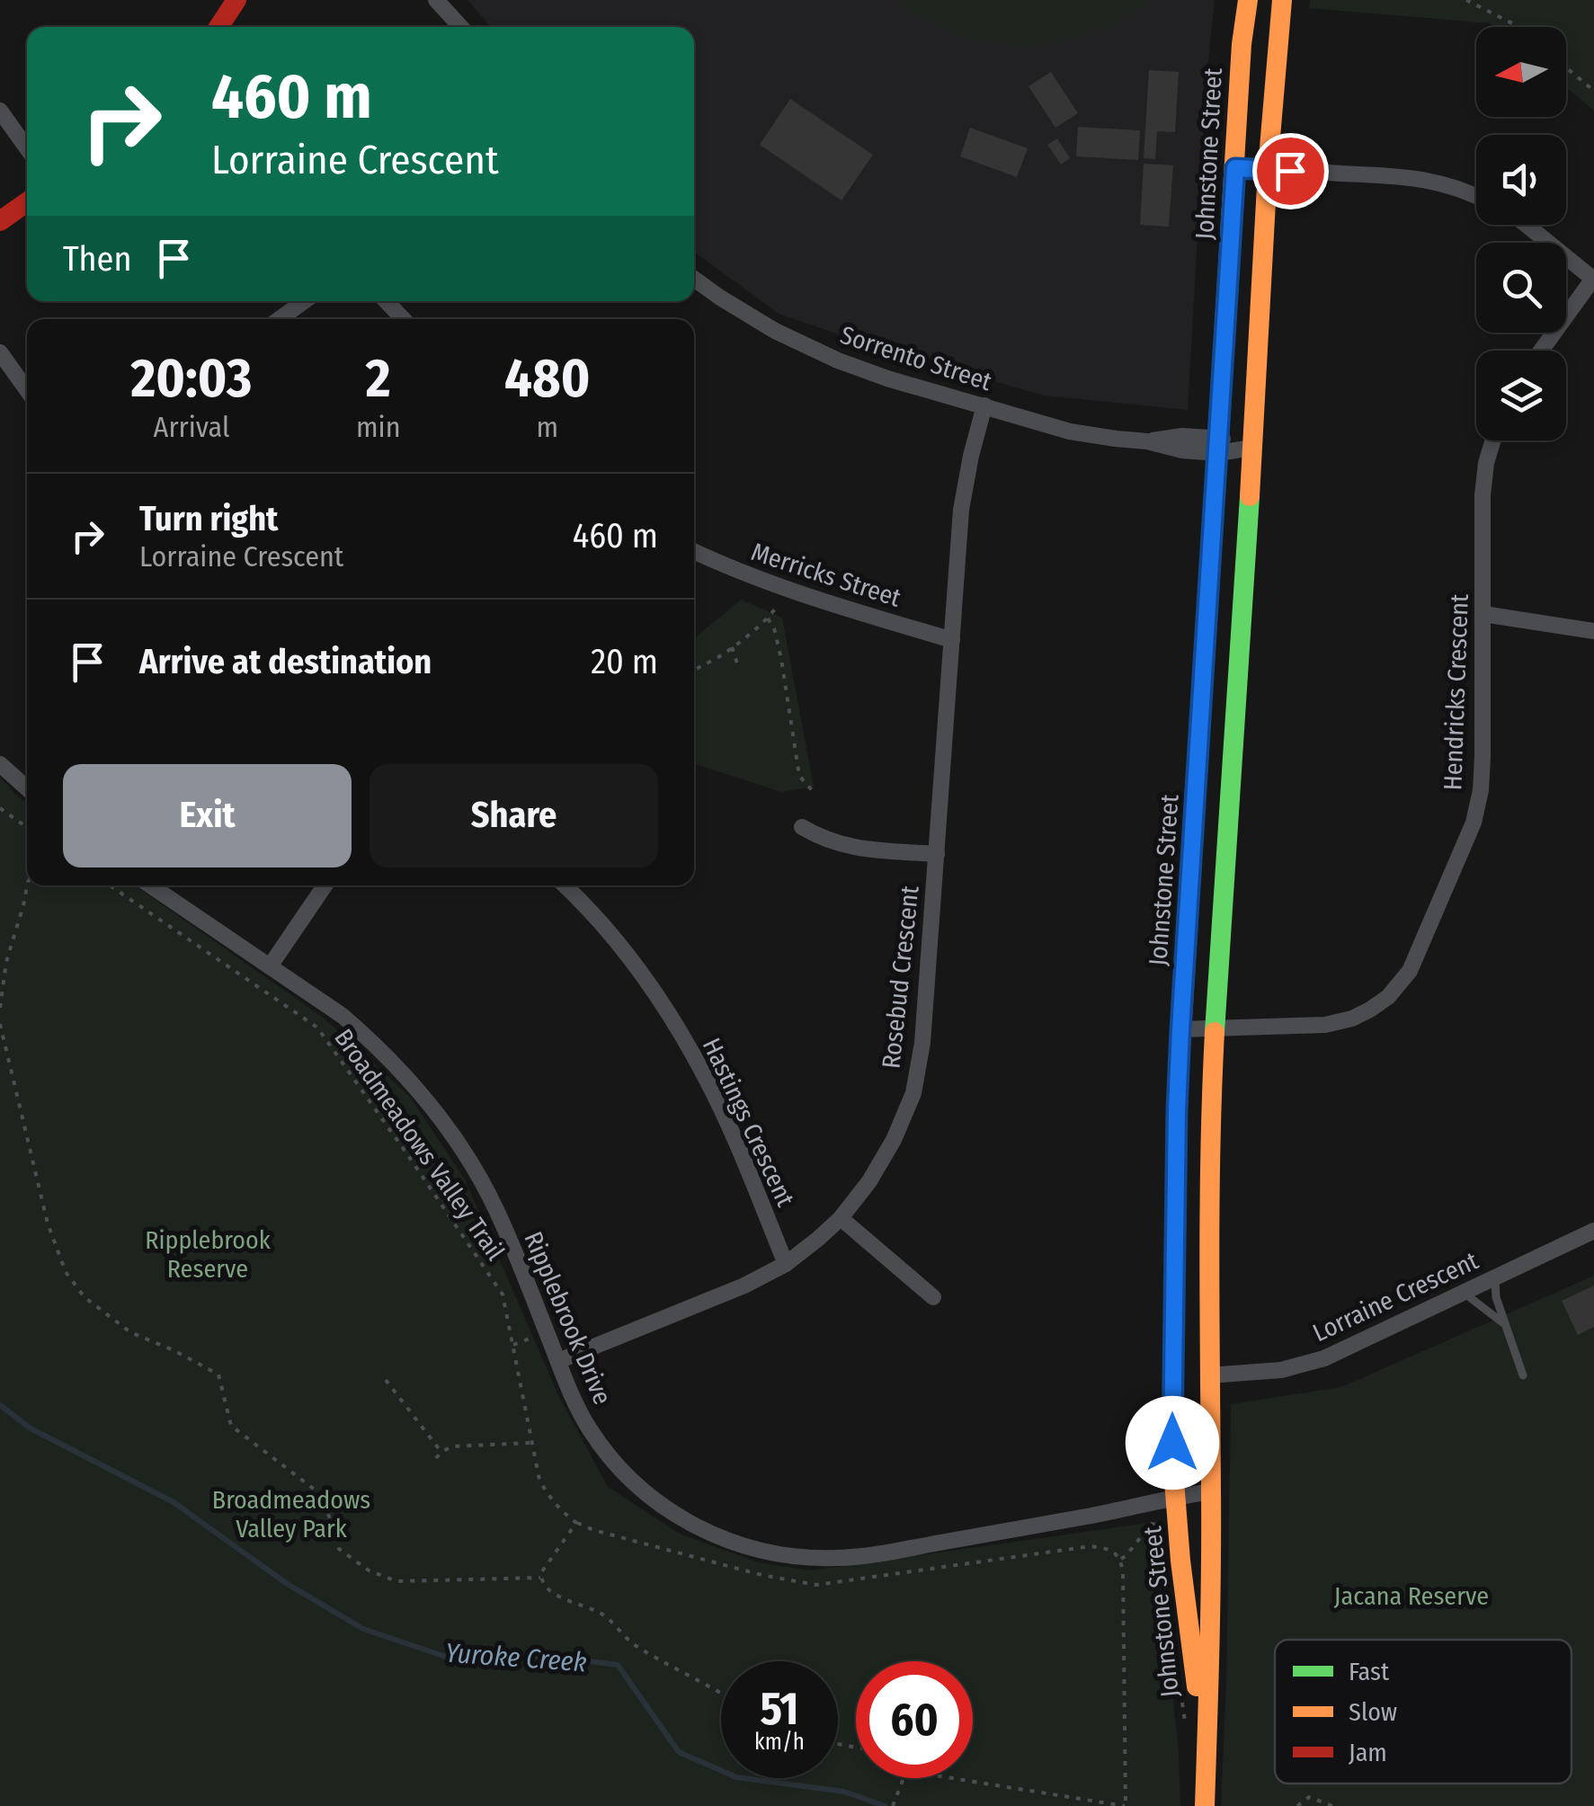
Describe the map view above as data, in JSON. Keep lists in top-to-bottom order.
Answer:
{
  "streets": {
    "main road": ["Johnstone Street"],
    "street": [
      "Sorrento Street",
      "Merricks Street",
      "Hendricks Crescent",
      "Rosebud Crescent",
      "Hastings Crescent",
      "Lorraine Crescent",
      "Ripplebrook Drive"
    ],
    "path": ["Broadmeadows Valley Trail"]
  },
  "crossings": [
    ["Johnstone Street", "Sorrento Street"],
    ["Johnstone Street", "Hendricks Crescent"],
    ["Johnstone Street", "Lorraine Crescent"],
    ["Johnstone Street", "Ripplebrook Drive"],
    ["Sorrento Street", "Rosebud Crescent"],
    ["Merricks Street", "Rosebud Crescent"],
    ["Rosebud Crescent", "Hastings Crescent"],
    ["Rosebud Crescent", "Ripplebrook Drive"]
  ],
  "water": ["Yuroke Creek"],
  "parks": ["Ripplebrook Reserve", "Broadmeadows Valley Park", "Jacana Reserve"],
  "legend": ["Fast", "Slow", "Jam"],
  "north": "left",
  "page": {
    "turn": ["460 m", "Lorraine Crescent"],
    "then": "Then",
    "eta": [
      "20:03",
      "Arrival",
      "2",
      "min",
      "480",
      "m"
    ],
    "list": [
      {
        "name": "Turn right",
        "note": "Lorraine Crescent",
        "value": "460 m"
      },
      {
        "name": "Arrive at destination",
        "value": "20 m"
      }
    ],
    "buttons": ["Exit", "Share"],
    "speed": "51 km/h",
    "limit": "60"
  }
}
